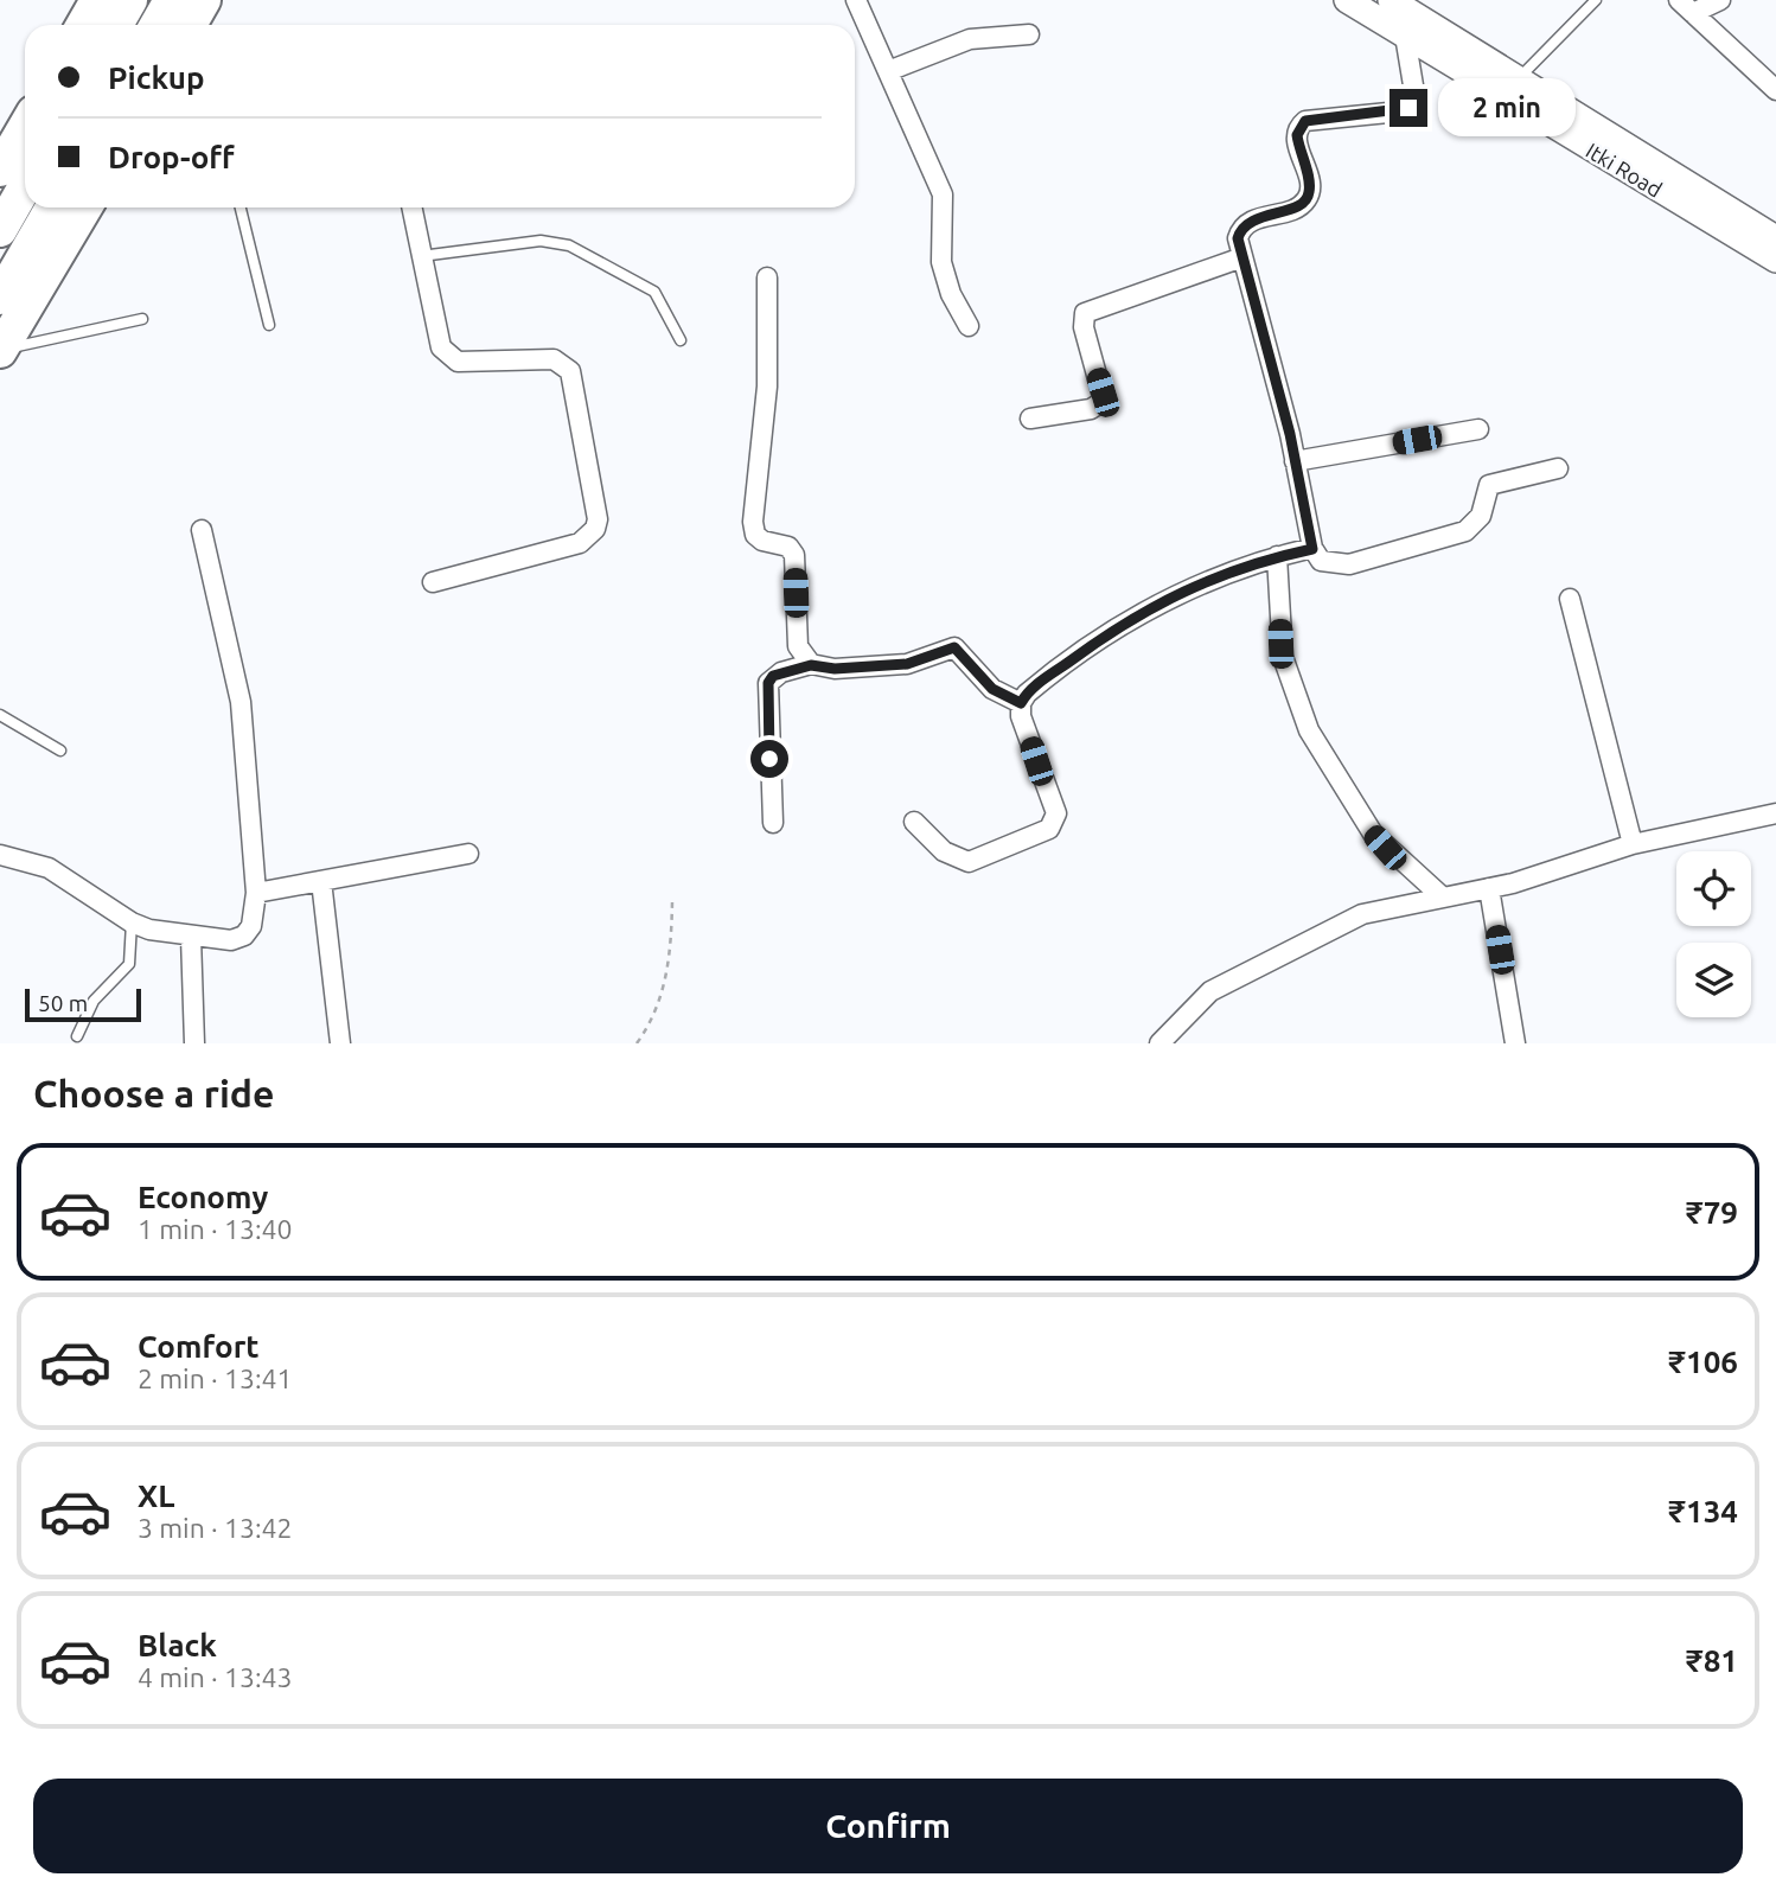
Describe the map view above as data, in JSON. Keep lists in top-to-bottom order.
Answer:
{
  "streets": {
    "main road": ["Itki Road"]
  },
  "scale_bar": "50 m",
  "page": {
    "banner": ["Pickup", "Drop-off"],
    "bubble": "2 min",
    "scale": "50 m",
    "heading": "Choose a ride",
    "list": [
      {
        "name": "Economy",
        "note": "1 min · 13:40",
        "value": "₹79"
      },
      {
        "name": "Comfort",
        "note": "2 min · 13:41",
        "value": "₹106"
      },
      {
        "name": "XL",
        "note": "3 min · 13:42",
        "value": "₹134"
      },
      {
        "name": "Black",
        "note": "4 min · 13:43",
        "value": "₹81"
      }
    ],
    "buttons": "Confirm"
  }
}
